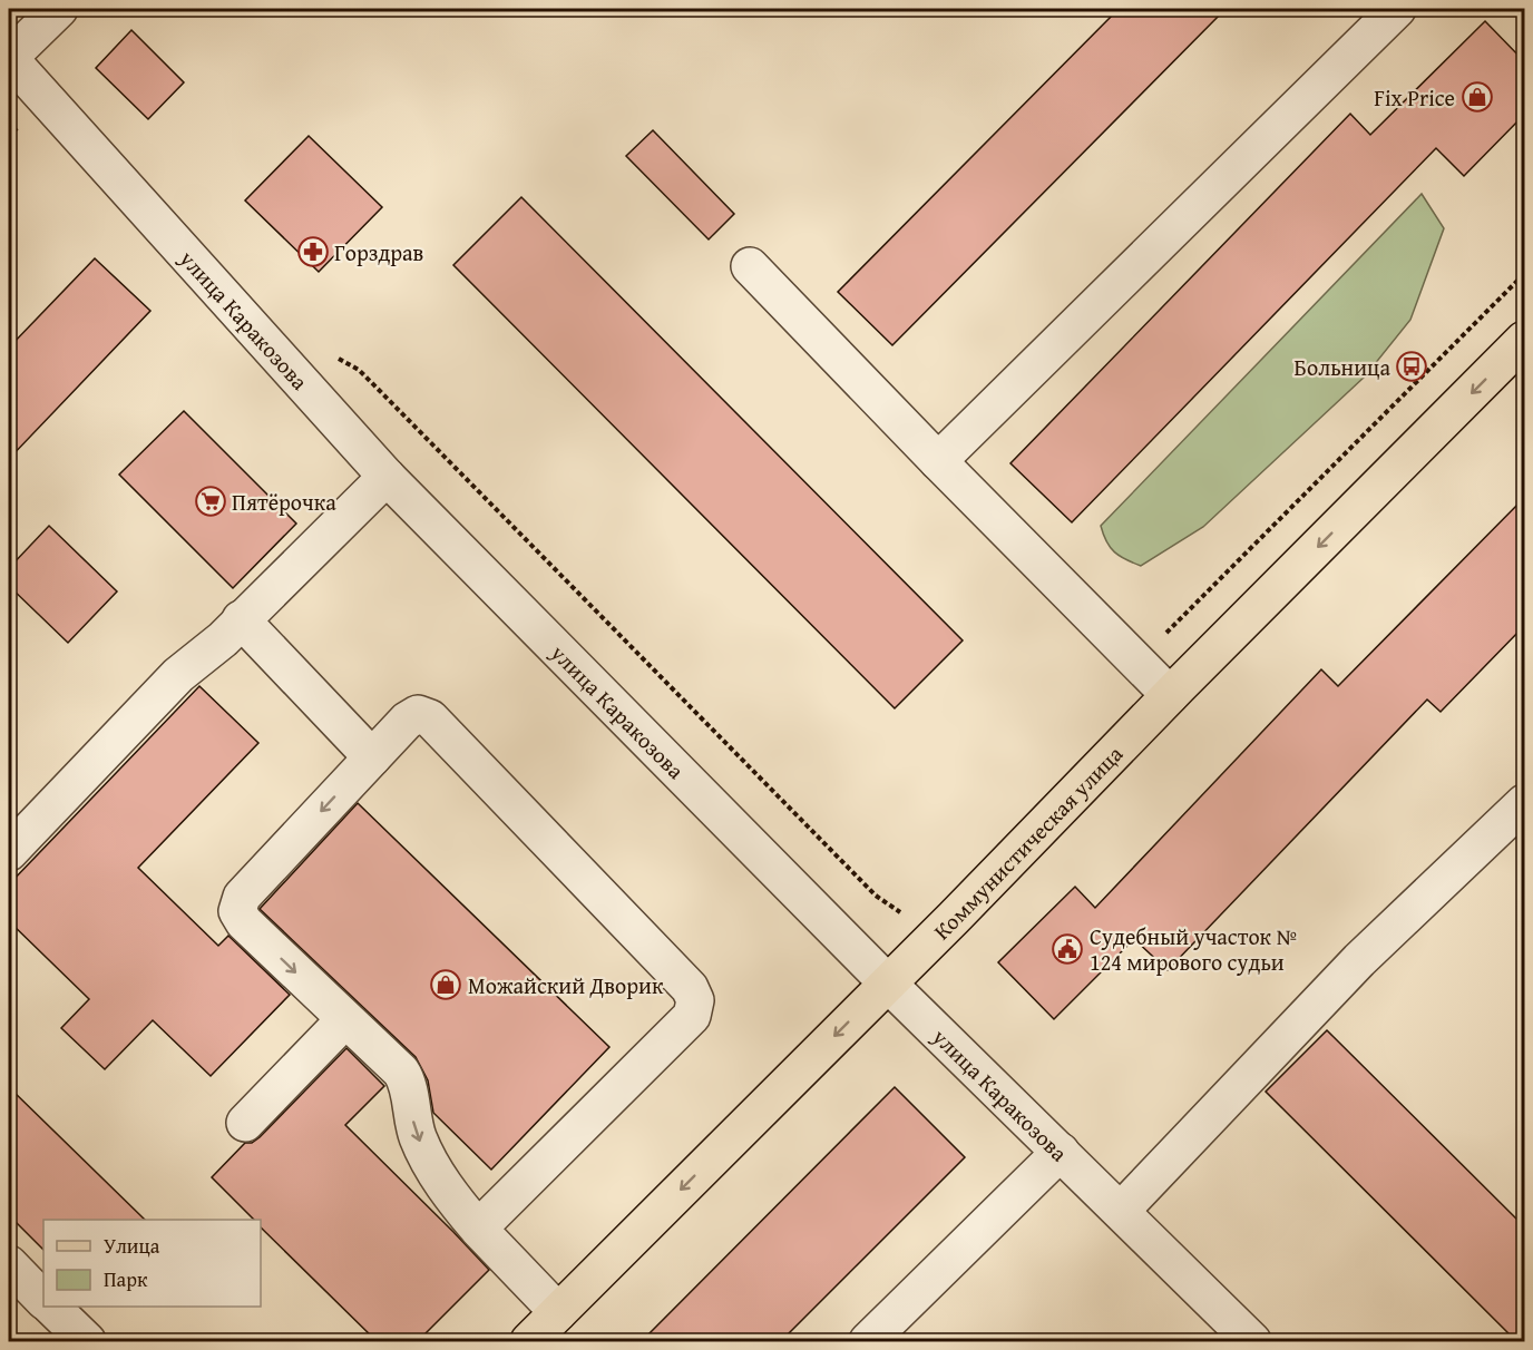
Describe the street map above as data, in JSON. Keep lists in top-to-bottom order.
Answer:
{
  "streets": {
    "main road": ["Коммунистическая улица"],
    "street": ["улица Каракозова"]
  },
  "crossings": [
    ["улица Каракозова", "Коммунистическая улица"]
  ],
  "one_way": ["Коммунистическая улица"],
  "places": {
    "shop": ["Fix Price", "Можайский Дворик"],
    "pharmacy": ["Горздрав"],
    "bus stop": ["Больница"],
    "supermarket": ["Пятёрочка"],
    "public building": ["Судебный участок № 124 мирового судьи"]
  },
  "legend": ["Улица", "Парк"]
}
